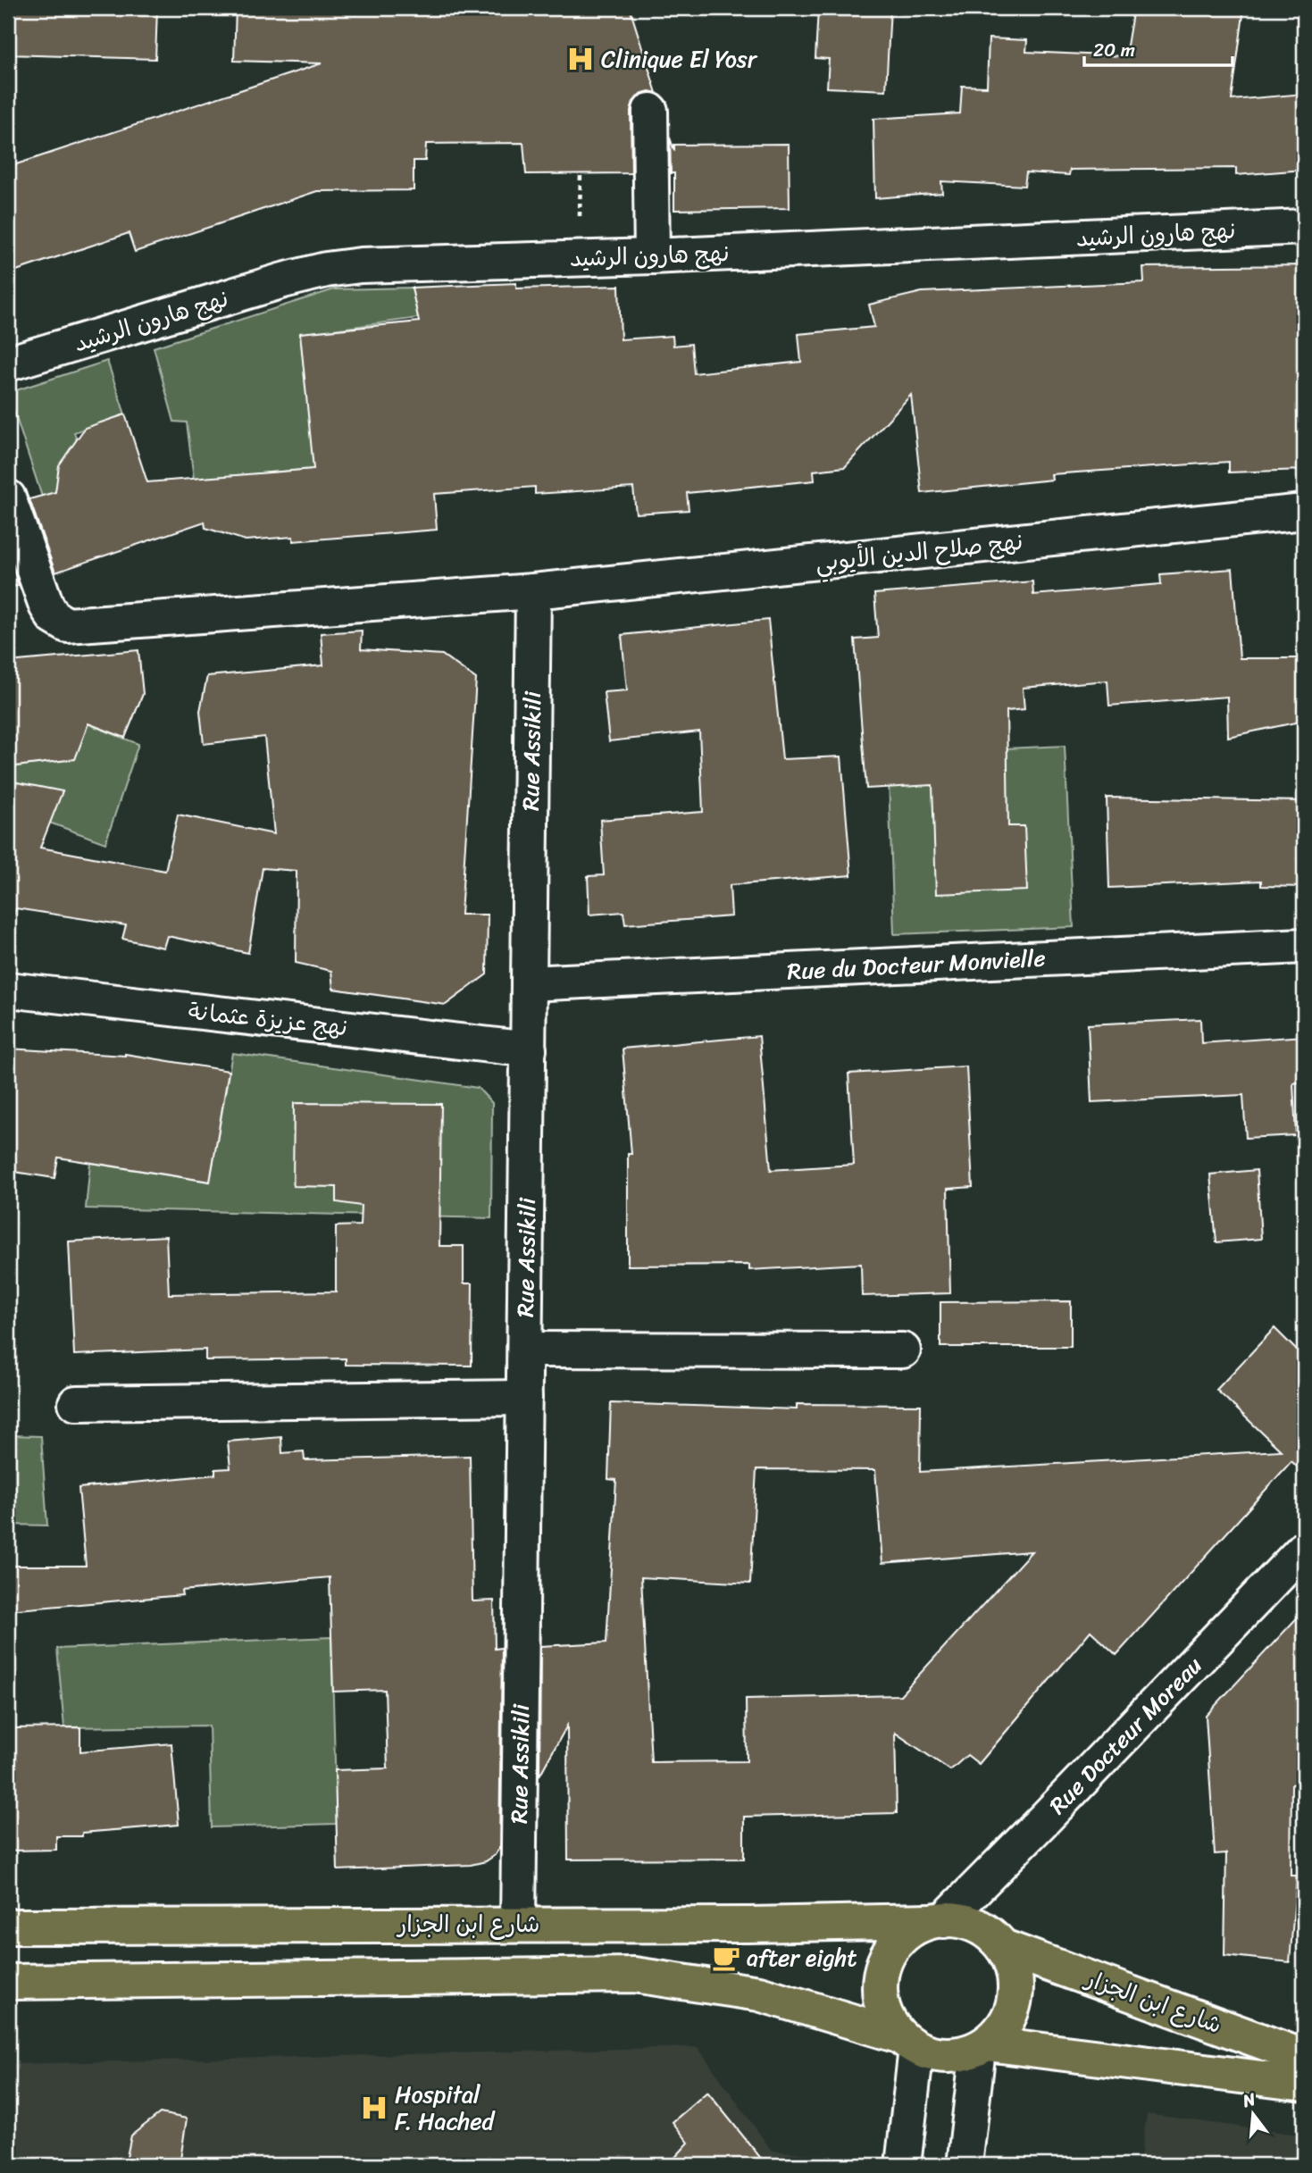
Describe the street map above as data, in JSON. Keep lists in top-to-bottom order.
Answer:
{
  "streets": {
    "main road": ["شارع ابن الجزار"],
    "street": [
      "نهج هارون الرشيد",
      "نهج صلاح الدين الأيوبي",
      "Rue Assikili",
      "Rue du Docteur Monvielle",
      "نهج عزيزة عثمانة",
      "Rue Docteur Moreau"
    ]
  },
  "crossings": [
    ["نهج صلاح الدين الأيوبي", "Rue Assikili"],
    ["Rue Assikili", "Rue du Docteur Monvielle"],
    ["Rue Assikili", "نهج عزيزة عثمانة"],
    ["Rue Assikili", "شارع ابن الجزار"],
    ["Rue Docteur Moreau", "شارع ابن الجزار"]
  ],
  "places": {
    "hospital": ["Clinique El Yosr", "Hospital F. Hached"],
    "cafe": ["after eight"]
  },
  "scale_bar": "20 m",
  "north": "top"
}
